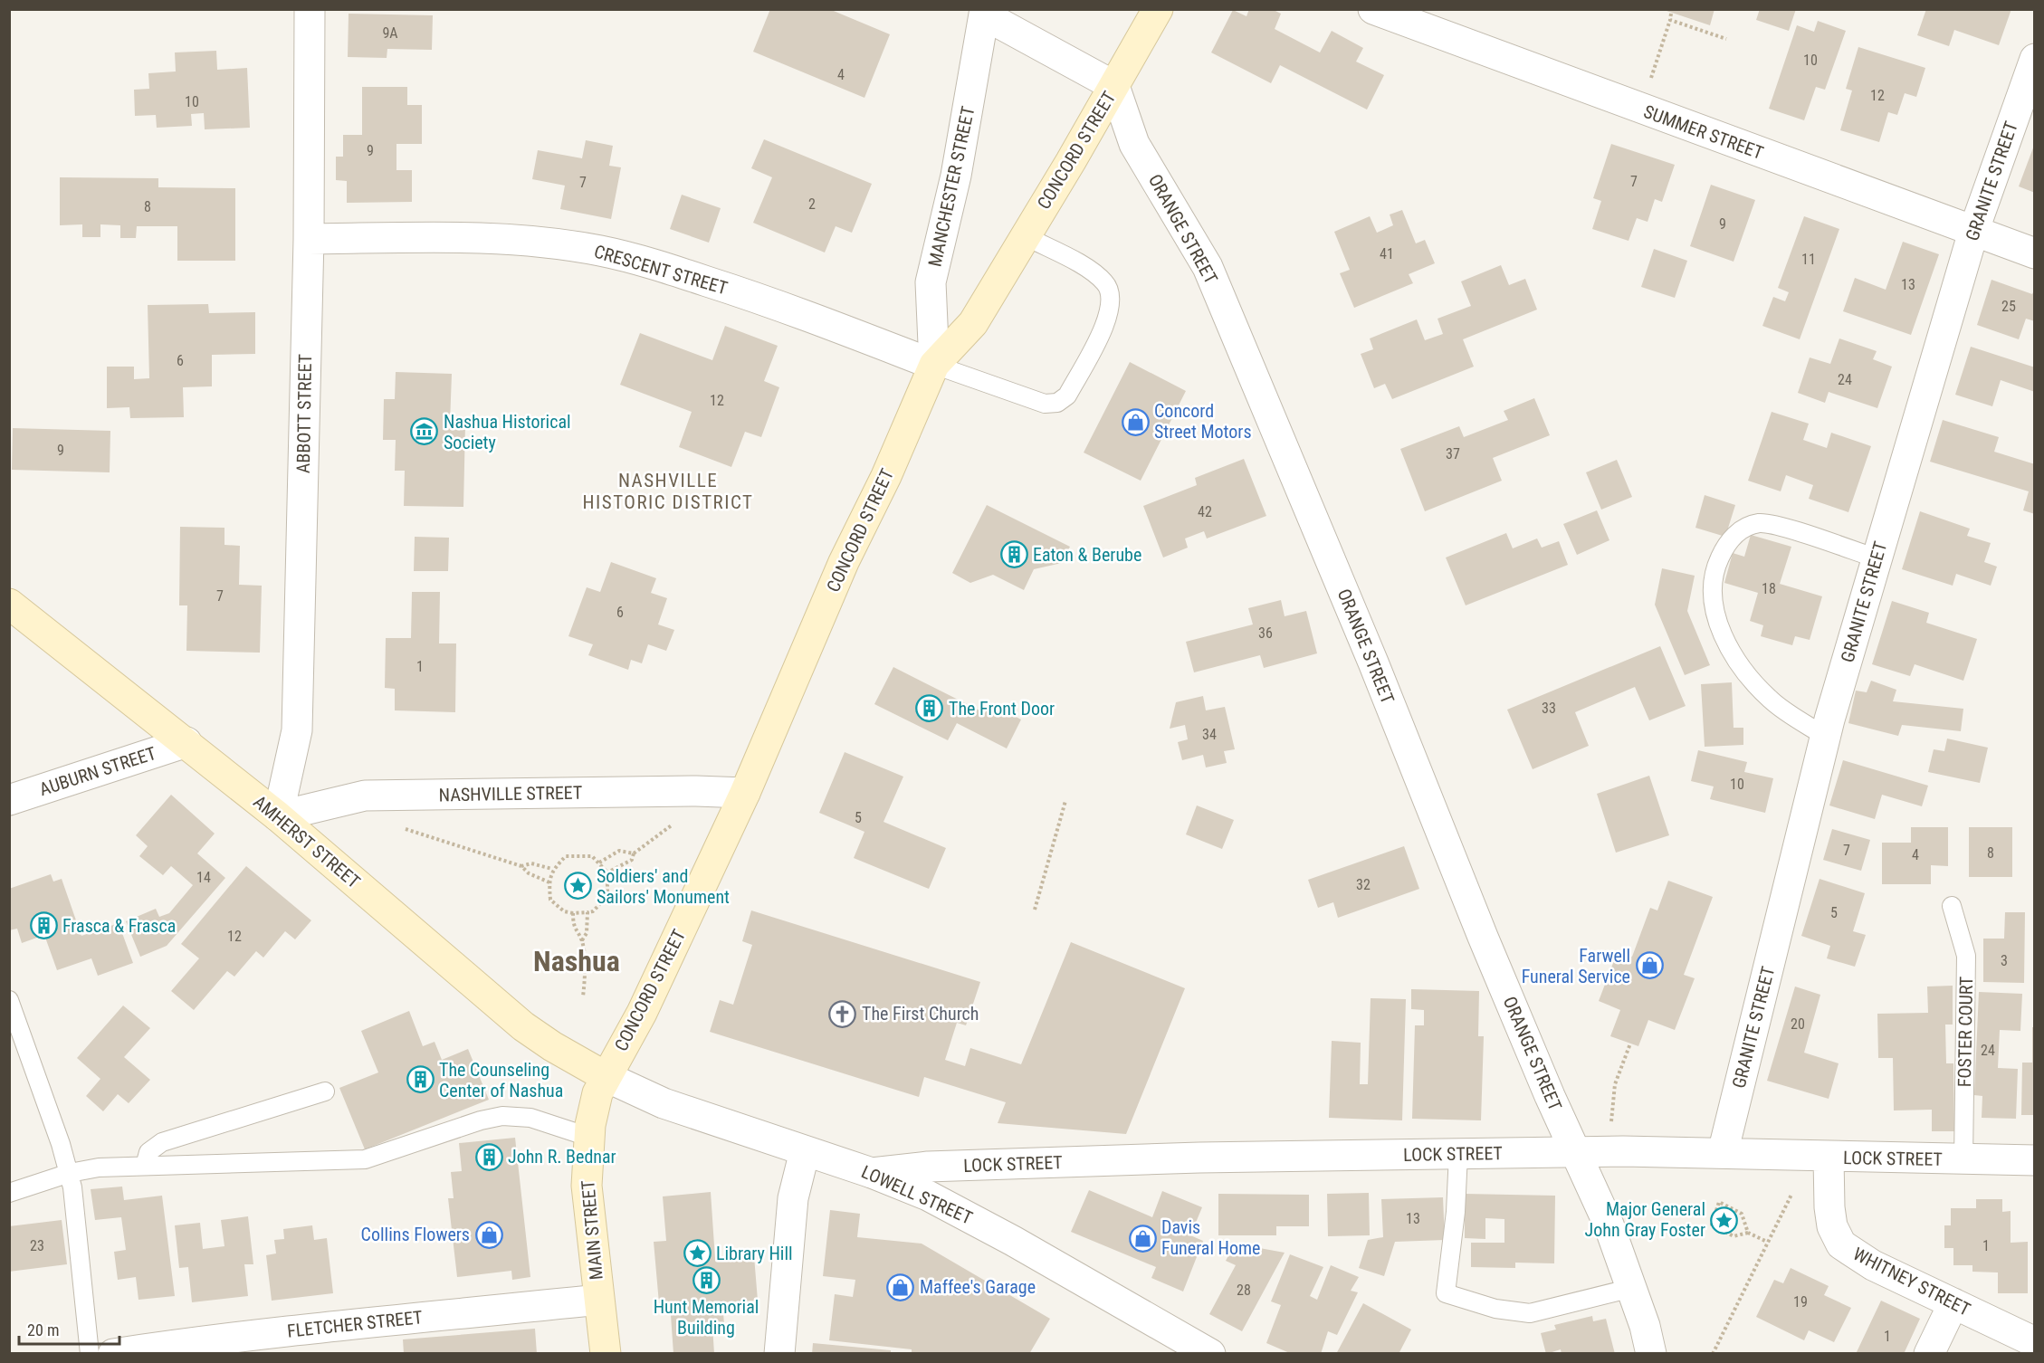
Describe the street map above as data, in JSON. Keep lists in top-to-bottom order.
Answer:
{
  "streets": {
    "main road": ["CONCORD STREET", "AMHERST STREET", "MAIN STREET"],
    "street": [
      "SUMMER STREET",
      "GRANITE STREET",
      "MANCHESTER STREET",
      "ORANGE STREET",
      "CRESCENT STREET",
      "ABBOTT STREET",
      "AUBURN STREET",
      "NASHVILLE STREET",
      "LOCK STREET",
      "LOWELL STREET",
      "WHITNEY STREET",
      "FLETCHER STREET"
    ],
    "lane": ["FOSTER COURT"]
  },
  "crossings": [
    ["SUMMER STREET", "GRANITE STREET"],
    ["CONCORD STREET", "MANCHESTER STREET"],
    ["CONCORD STREET", "ORANGE STREET"],
    ["CONCORD STREET", "CRESCENT STREET"],
    ["CONCORD STREET", "NASHVILLE STREET"],
    ["CONCORD STREET", "AMHERST STREET"],
    ["CONCORD STREET", "LOWELL STREET"],
    ["CONCORD STREET", "MAIN STREET"],
    ["GRANITE STREET", "LOCK STREET"],
    ["MANCHESTER STREET", "CRESCENT STREET"],
    ["ORANGE STREET", "LOCK STREET"],
    ["CRESCENT STREET", "ABBOTT STREET"],
    ["ABBOTT STREET", "NASHVILLE STREET"],
    ["ABBOTT STREET", "AMHERST STREET"],
    ["AUBURN STREET", "AMHERST STREET"],
    ["NASHVILLE STREET", "AMHERST STREET"],
    ["AMHERST STREET", "LOWELL STREET"],
    ["AMHERST STREET", "MAIN STREET"],
    ["FOSTER COURT", "LOCK STREET"],
    ["LOCK STREET", "LOWELL STREET"],
    ["LOCK STREET", "WHITNEY STREET"],
    ["LOWELL STREET", "MAIN STREET"],
    ["MAIN STREET", "FLETCHER STREET"]
  ],
  "districts": ["NASHVILLE HISTORIC DISTRICT", "Nashua"],
  "places": {
    "shop": [
      "Concord Street Motors",
      "Farwell Funeral Service",
      "Collins Flowers",
      "Davis Funeral Home",
      "Maffee's Garage"
    ],
    "museum": ["Nashua Historical Society"],
    "building": [
      "Eaton & Berube",
      "The Front Door",
      "Frasca & Frasca",
      "The Counseling Center of Nashua",
      "John R. Bednar",
      "Hunt Memorial Building"
    ],
    "place": ["Soldiers' and Sailors' Monument", "Major General John Gray Foster", "Library Hill"],
    "church": ["The First Church"]
  },
  "house_numbers": [
    "9A",
    "10",
    "4",
    "12",
    "10",
    "9",
    "7",
    "7",
    "2",
    "8",
    "9",
    "41",
    "11",
    "13",
    "25",
    "6",
    "24",
    "12",
    "9",
    "37",
    "42",
    "18",
    "7",
    "6",
    "36",
    "1",
    "33",
    "34",
    "10",
    "5",
    "7",
    "8",
    "4",
    "14",
    "32",
    "5",
    "12",
    "3",
    "20",
    "24",
    "13",
    "23",
    "1",
    "28",
    "19",
    "1"
  ],
  "scale_bar": "20 m"
}
